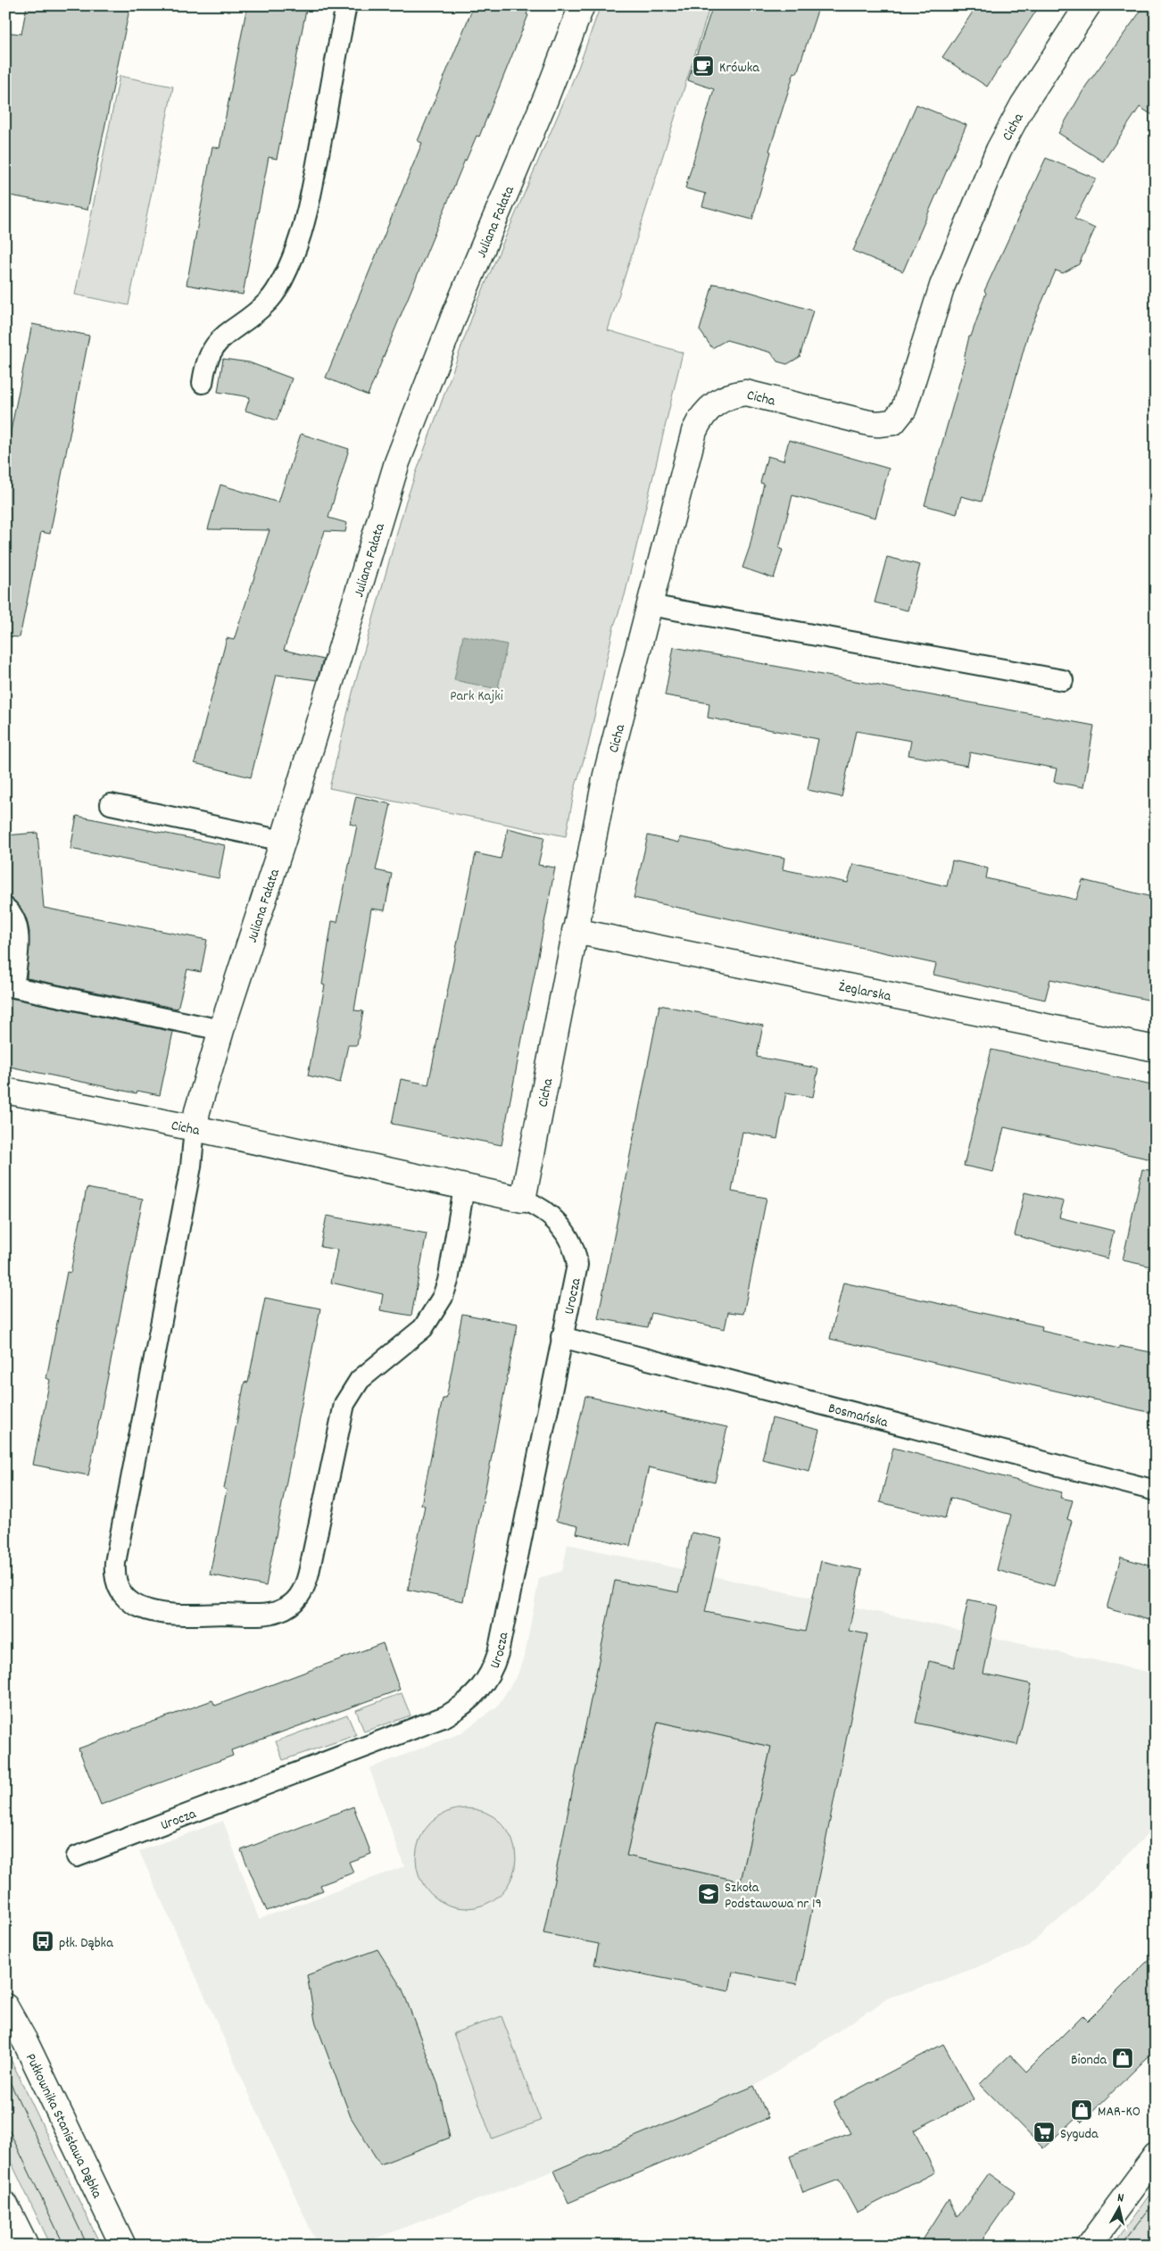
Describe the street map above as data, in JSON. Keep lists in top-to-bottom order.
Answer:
{
  "streets": {
    "street": [
      "Cicha",
      "Juliana Fałata",
      "Żeglarska",
      "Pułkownika Stanisława Dąbka"
    ],
    "lane": ["Urocza", "Bosmańska"]
  },
  "crossings": [
    ["Cicha", "Juliana Fałata"],
    ["Cicha", "Żeglarska"],
    ["Cicha", "Urocza"],
    ["Urocza", "Bosmańska"]
  ],
  "parks": ["Park Kajki"],
  "places": {
    "cafe": ["Krówka"],
    "school or university": ["Szkoła Podstawowa nr 19"],
    "bus stop": ["płk. Dąbka"],
    "shop": ["Bionda", "MAR-KO"],
    "supermarket": ["Syguda"]
  },
  "north": "top"
}
